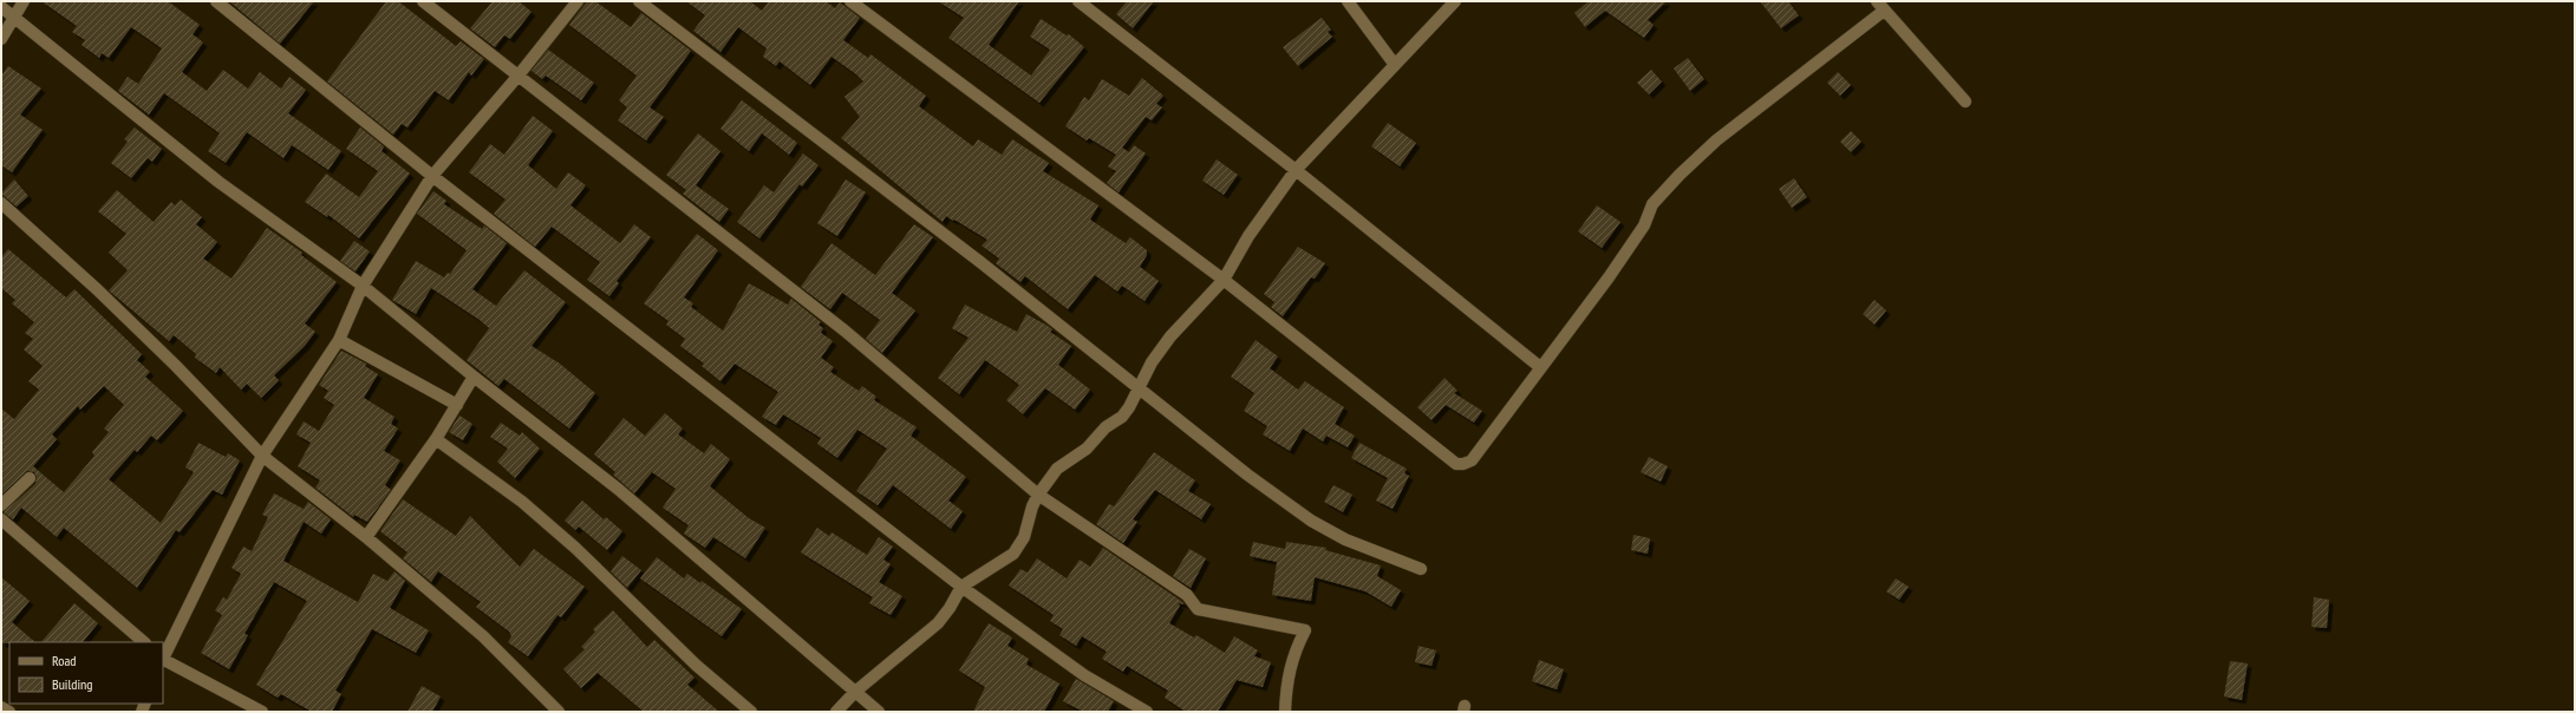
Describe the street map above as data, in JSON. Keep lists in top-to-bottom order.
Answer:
{
  "legend": ["Road", "Building"]
}
